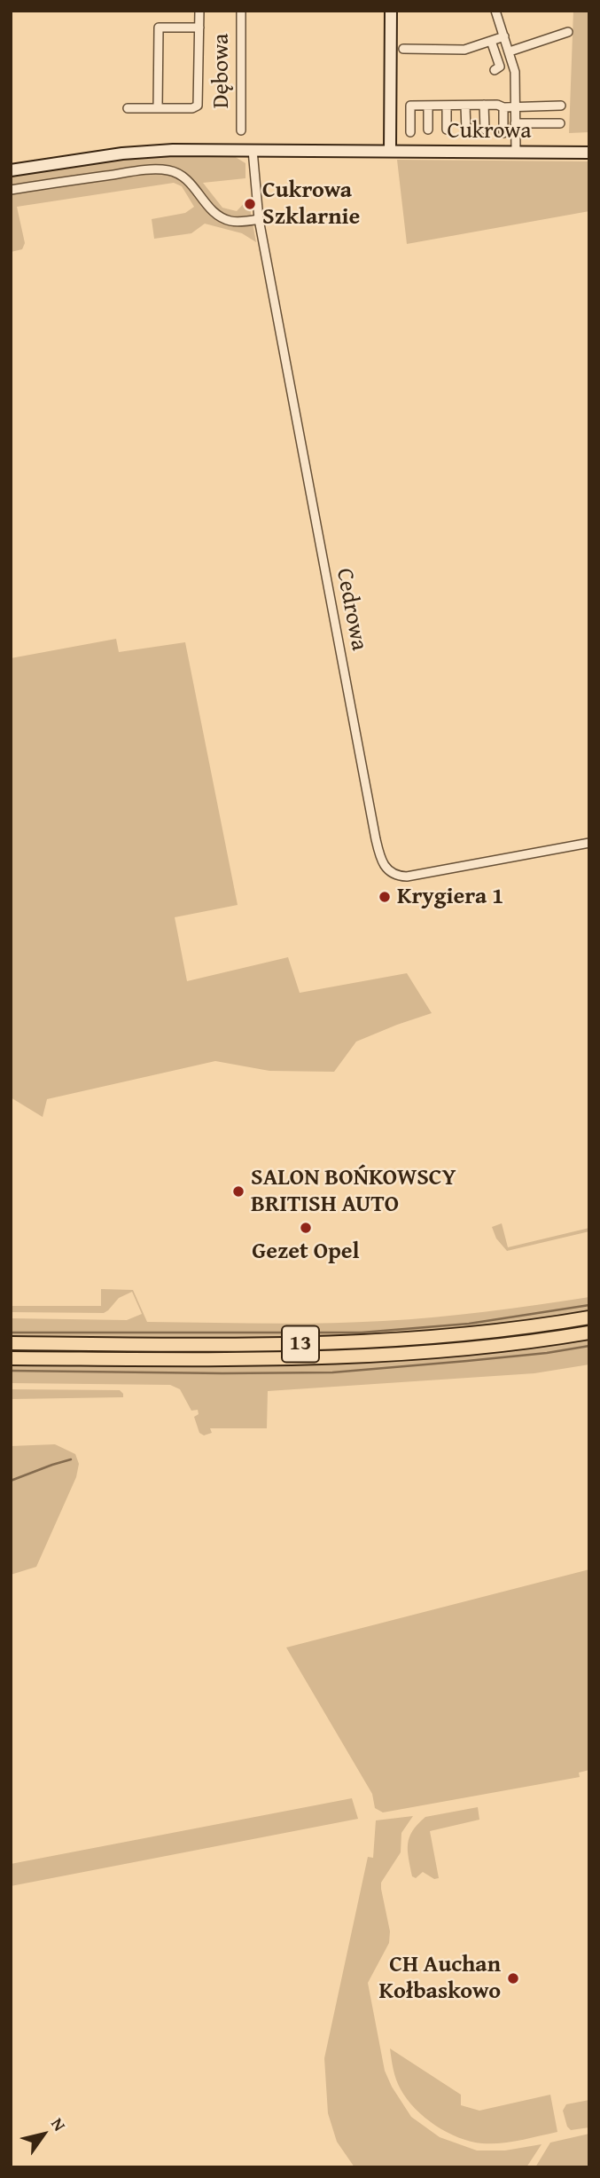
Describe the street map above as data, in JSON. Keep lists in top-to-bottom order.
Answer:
{
  "streets": {
    "main road": ["13"],
    "street": ["Dębowa", "Cukrowa", "Cedrowa"]
  },
  "crossings": [
    ["Cukrowa", "Cedrowa"]
  ],
  "places": [
    "Cukrowa Szklarnie",
    "Krygiera 1",
    "SALON BOŃKOWSCY BRITISH AUTO",
    "Gezet Opel",
    "CH Auchan Kołbaskowo"
  ],
  "north": "top right"
}
